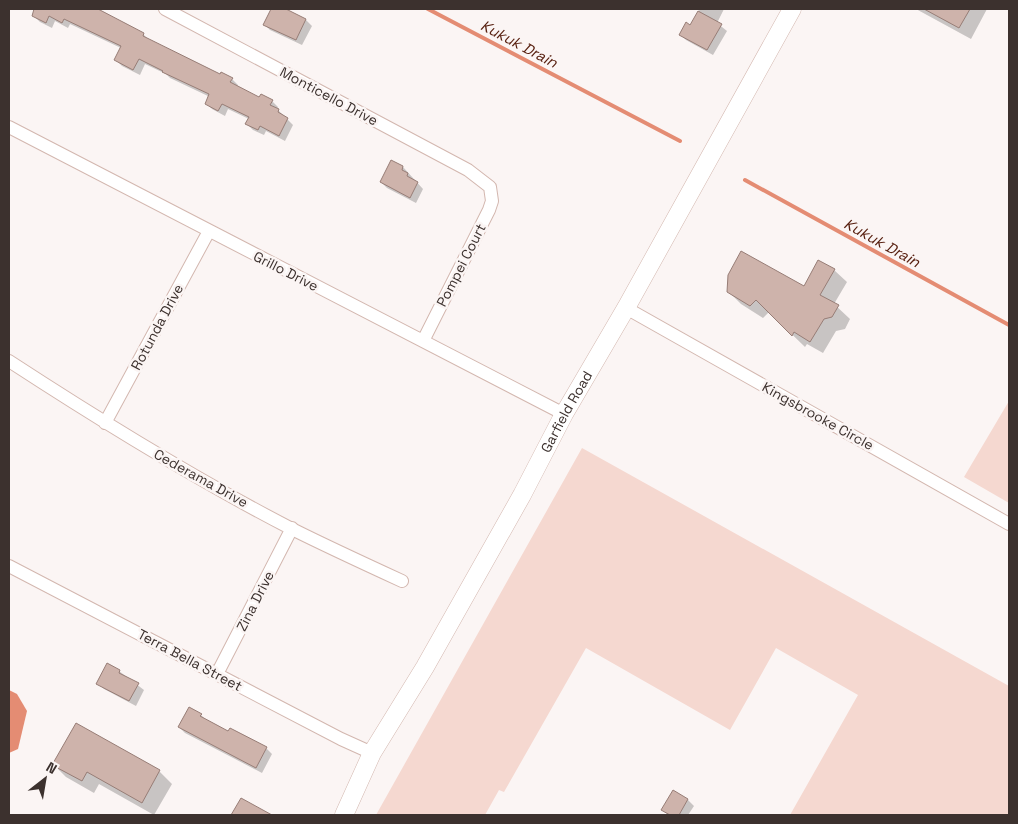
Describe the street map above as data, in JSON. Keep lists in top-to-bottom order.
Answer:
{
  "streets": {
    "main road": ["Garfield Road"],
    "street": [
      "Monticello Drive",
      "Pompei Court",
      "Grillo Drive",
      "Rotunda Drive",
      "Kingsbrooke Circle",
      "Cederama Drive",
      "Zina Drive",
      "Terra Bella Street"
    ]
  },
  "crossings": [
    ["Monticello Drive", "Pompei Court"],
    ["Pompei Court", "Grillo Drive"],
    ["Grillo Drive", "Rotunda Drive"],
    ["Grillo Drive", "Garfield Road"],
    ["Rotunda Drive", "Cederama Drive"],
    ["Garfield Road", "Kingsbrooke Circle"],
    ["Garfield Road", "Terra Bella Street"],
    ["Cederama Drive", "Zina Drive"],
    ["Zina Drive", "Terra Bella Street"]
  ],
  "water": ["Kukuk Drain"],
  "north": "top right"
}
